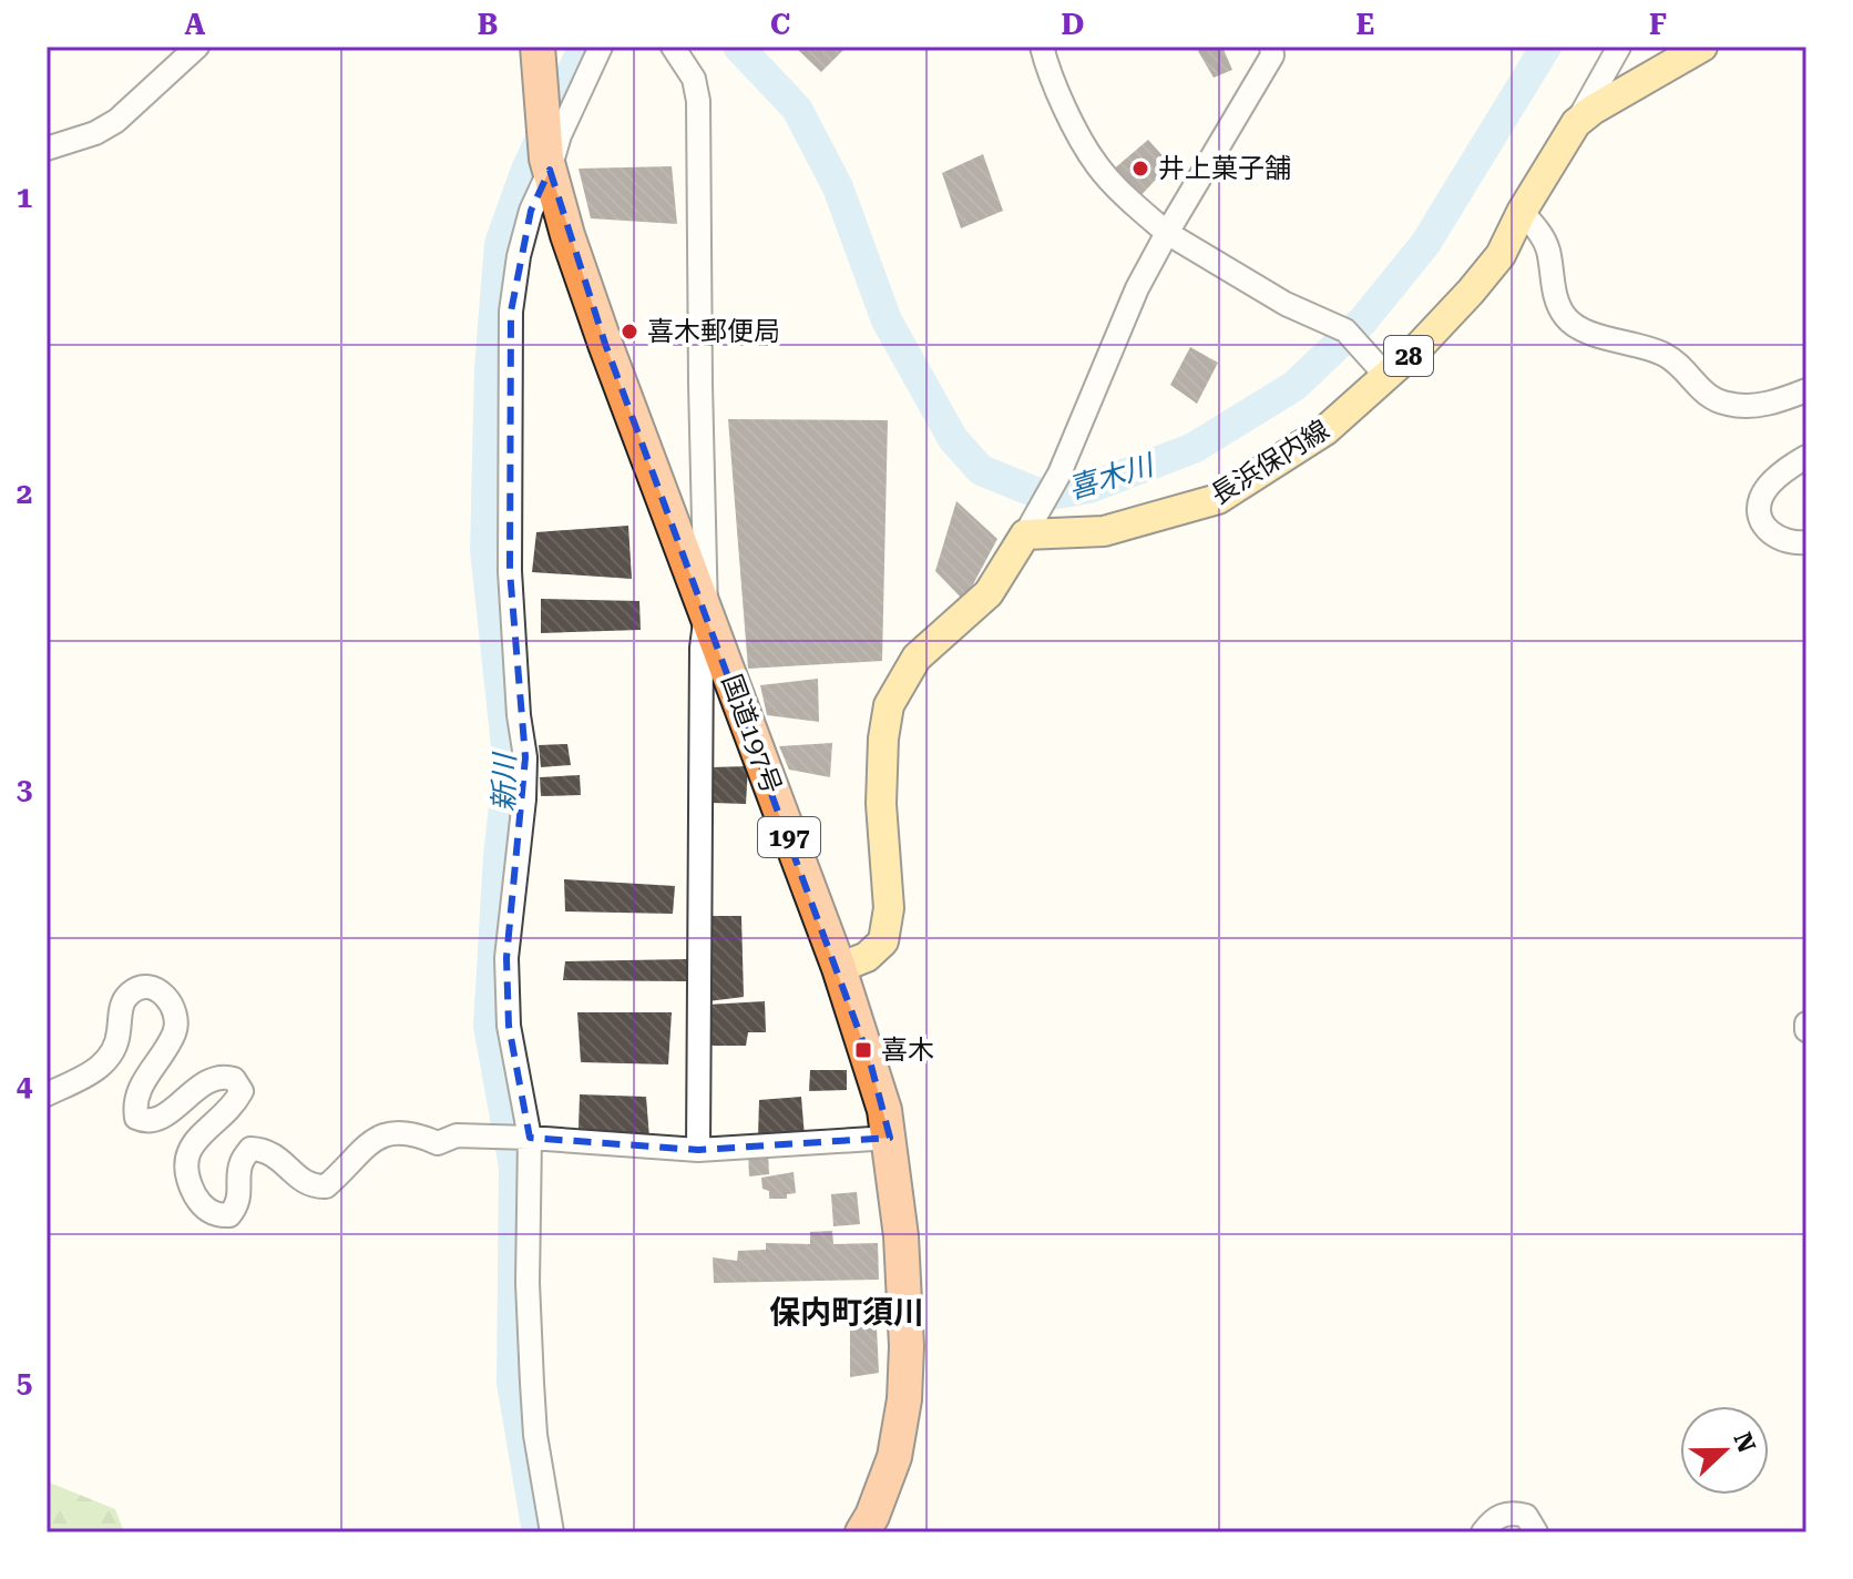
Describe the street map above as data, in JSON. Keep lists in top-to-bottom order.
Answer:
{
  "streets": {
    "highway": ["国道197号", "197"],
    "main road": ["28", "長浜保内線"]
  },
  "districts": ["保内町須川"],
  "water": ["喜木川", "新川"],
  "places": {
    "other": ["井上菓子舗", "喜木郵便局"],
    "transit": ["喜木"]
  },
  "north": "right",
  "grid": {
    "columns": [
      "A",
      "B",
      "C",
      "D",
      "E",
      "F"
    ],
    "rows": [
      "1",
      "2",
      "3",
      "4",
      "5"
    ]
  }
}
